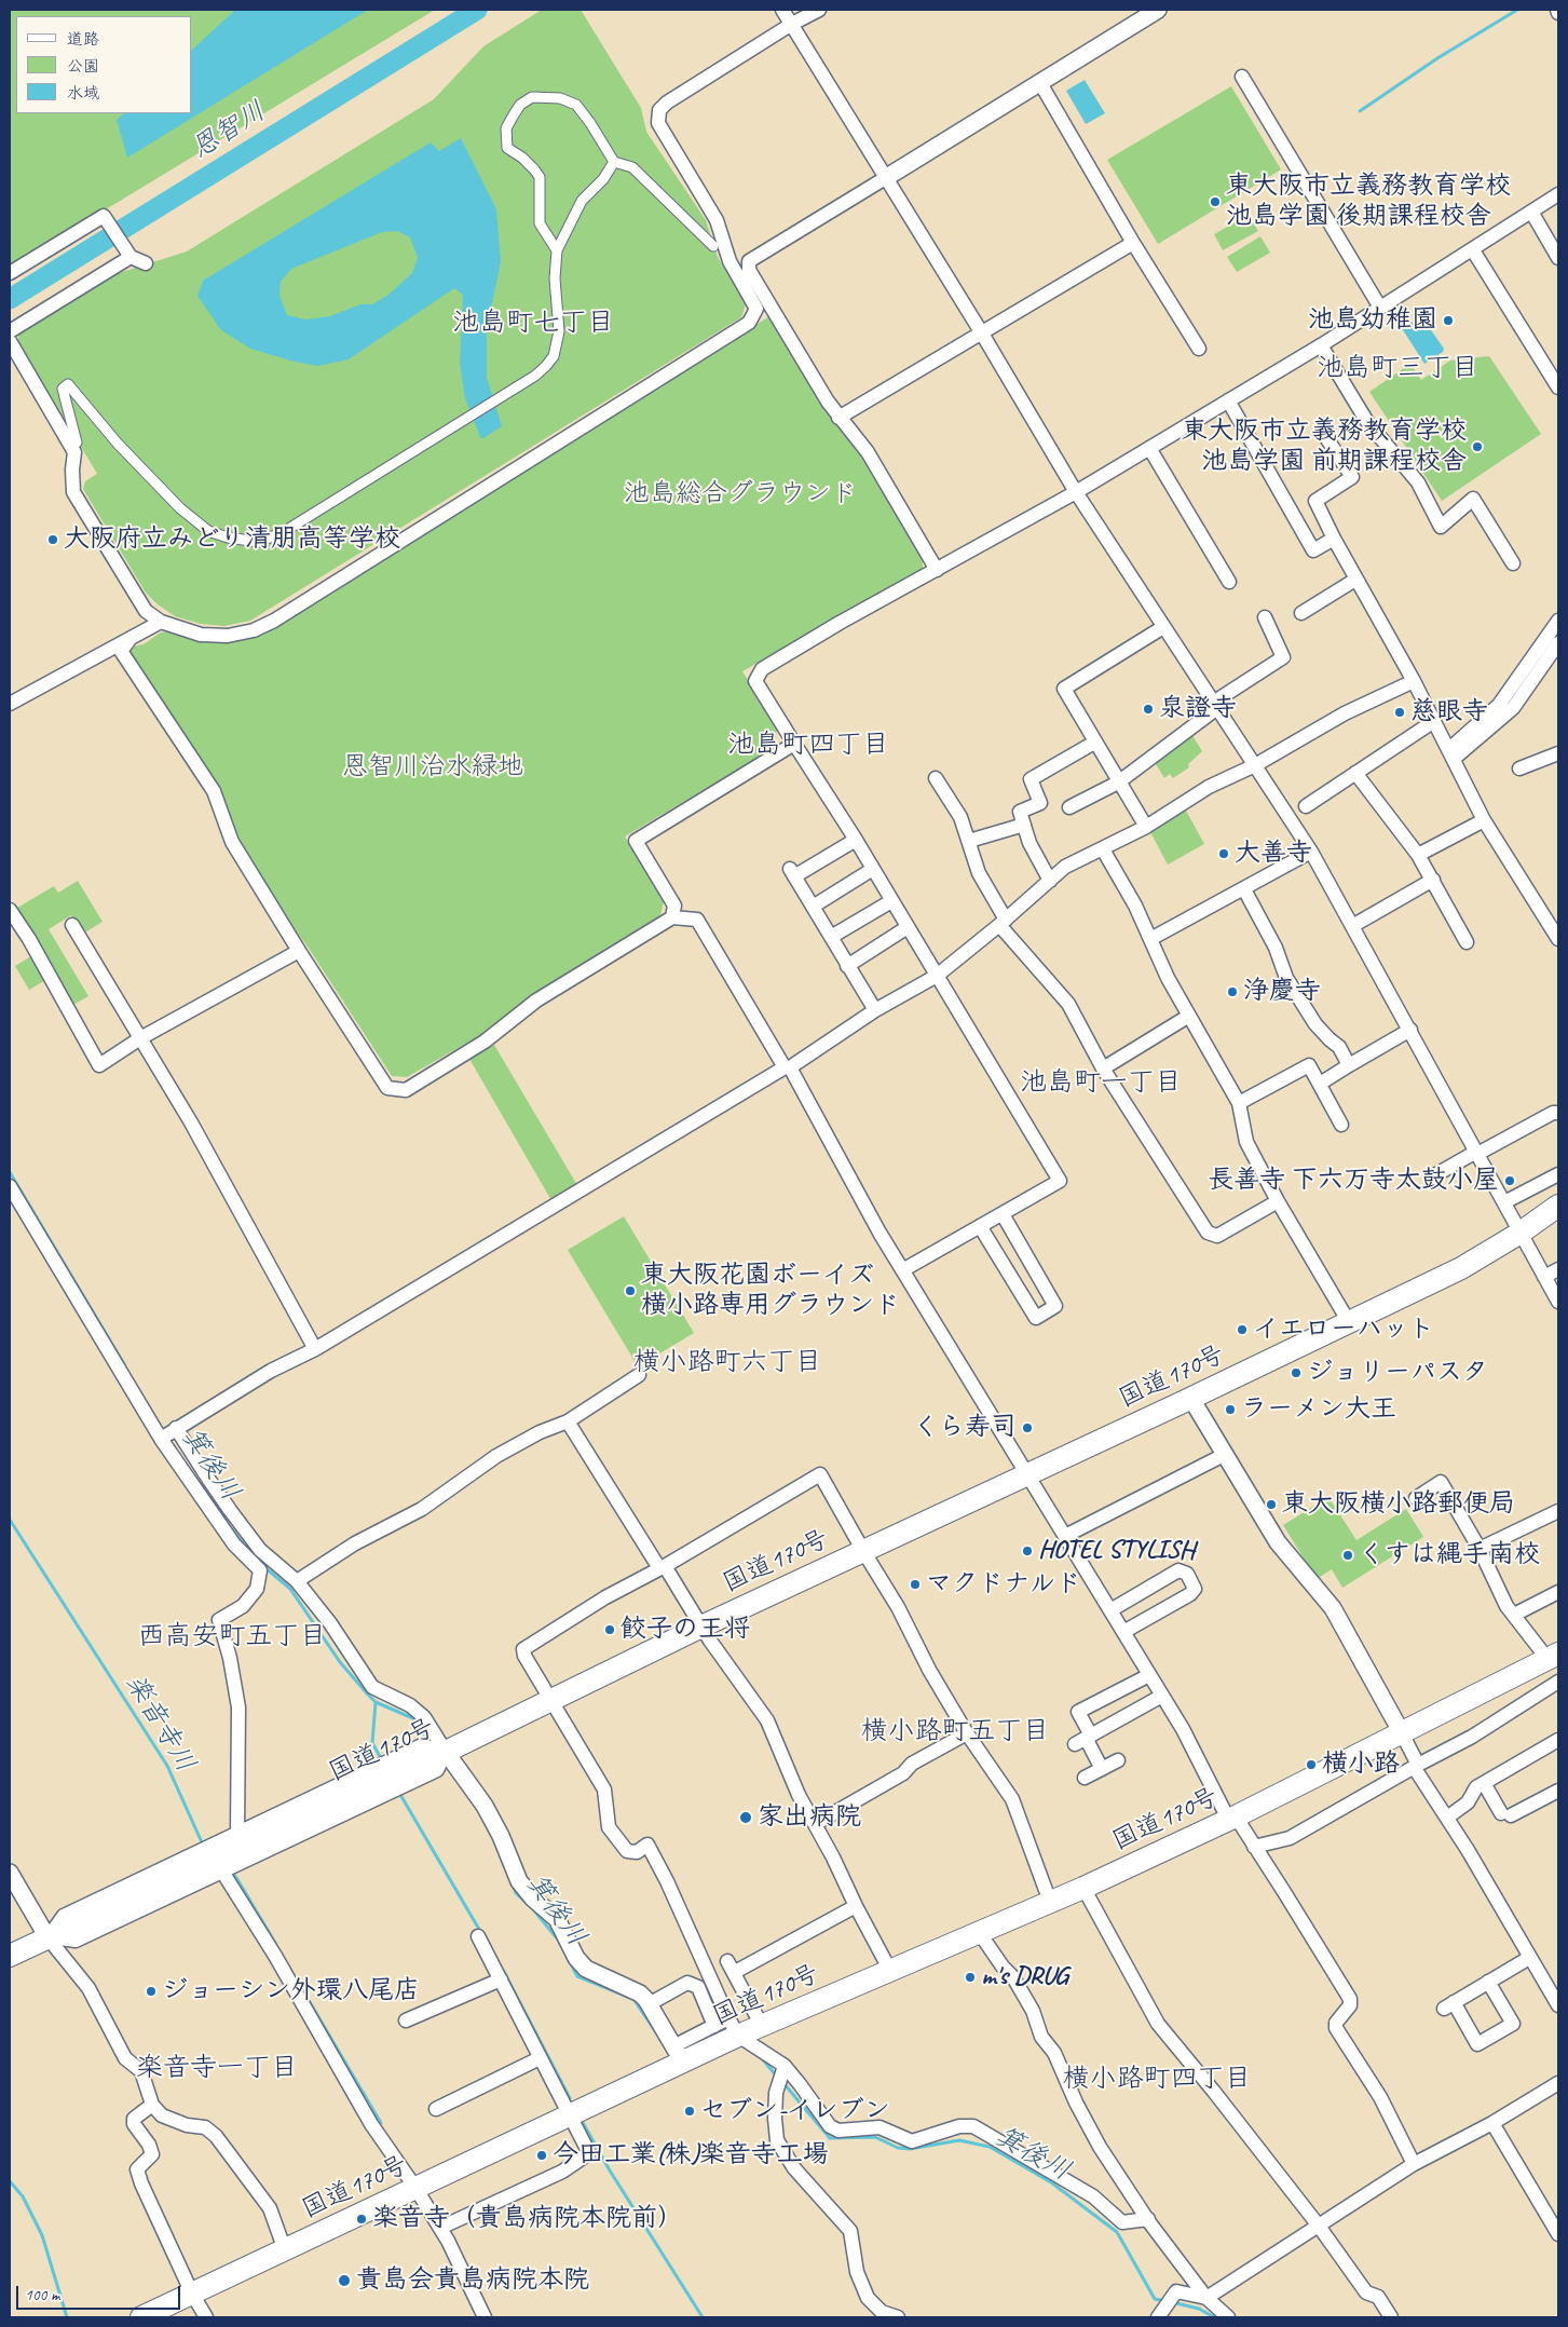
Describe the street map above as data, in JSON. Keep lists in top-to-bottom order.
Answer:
{
  "streets": {
    "highway": ["国道170号"]
  },
  "districts": [
    "池島町七丁目",
    "池島町三丁目",
    "池島町四丁目",
    "池島町一丁目",
    "横小路町六丁目",
    "西高安町五丁目",
    "横小路町五丁目",
    "楽音寺一丁目",
    "横小路町四丁目"
  ],
  "water": ["恩智川", "箕後川", "楽音寺川"],
  "parks": ["池島総合グラウンド", "恩智川治水緑地"],
  "places": [
    "東大阪市立義務教育学校 池島学園 後期課程校舎",
    "池島幼稚園",
    "東大阪市立義務教育学校 池島学園 前期課程校舎",
    "大阪府立みどり清朋高等学校",
    "泉證寺",
    "慈眼寺",
    "大善寺",
    "浄慶寺",
    "長善寺 下六万寺太鼓小屋",
    "東大阪花園ボーイズ 横小路専用グラウンド",
    "イエローハット",
    "ジョリーパスタ",
    "ラーメン大王",
    "くら寿司",
    "東大阪横小路郵便局",
    "HOTEL STYLISH",
    "くすは縄手南校",
    "マクドナルド",
    "餃子の王将",
    "横小路",
    "家出病院",
    "m's DRUG",
    "ジョーシン外環八尾店",
    "セブン-イレブン",
    "今田工業(株)楽音寺工場",
    "楽音寺（貴島病院本院前）",
    "貴島会貴島病院本院"
  ],
  "legend": ["道路", "公園", "水域"],
  "scale_bar": "100 m"
}
